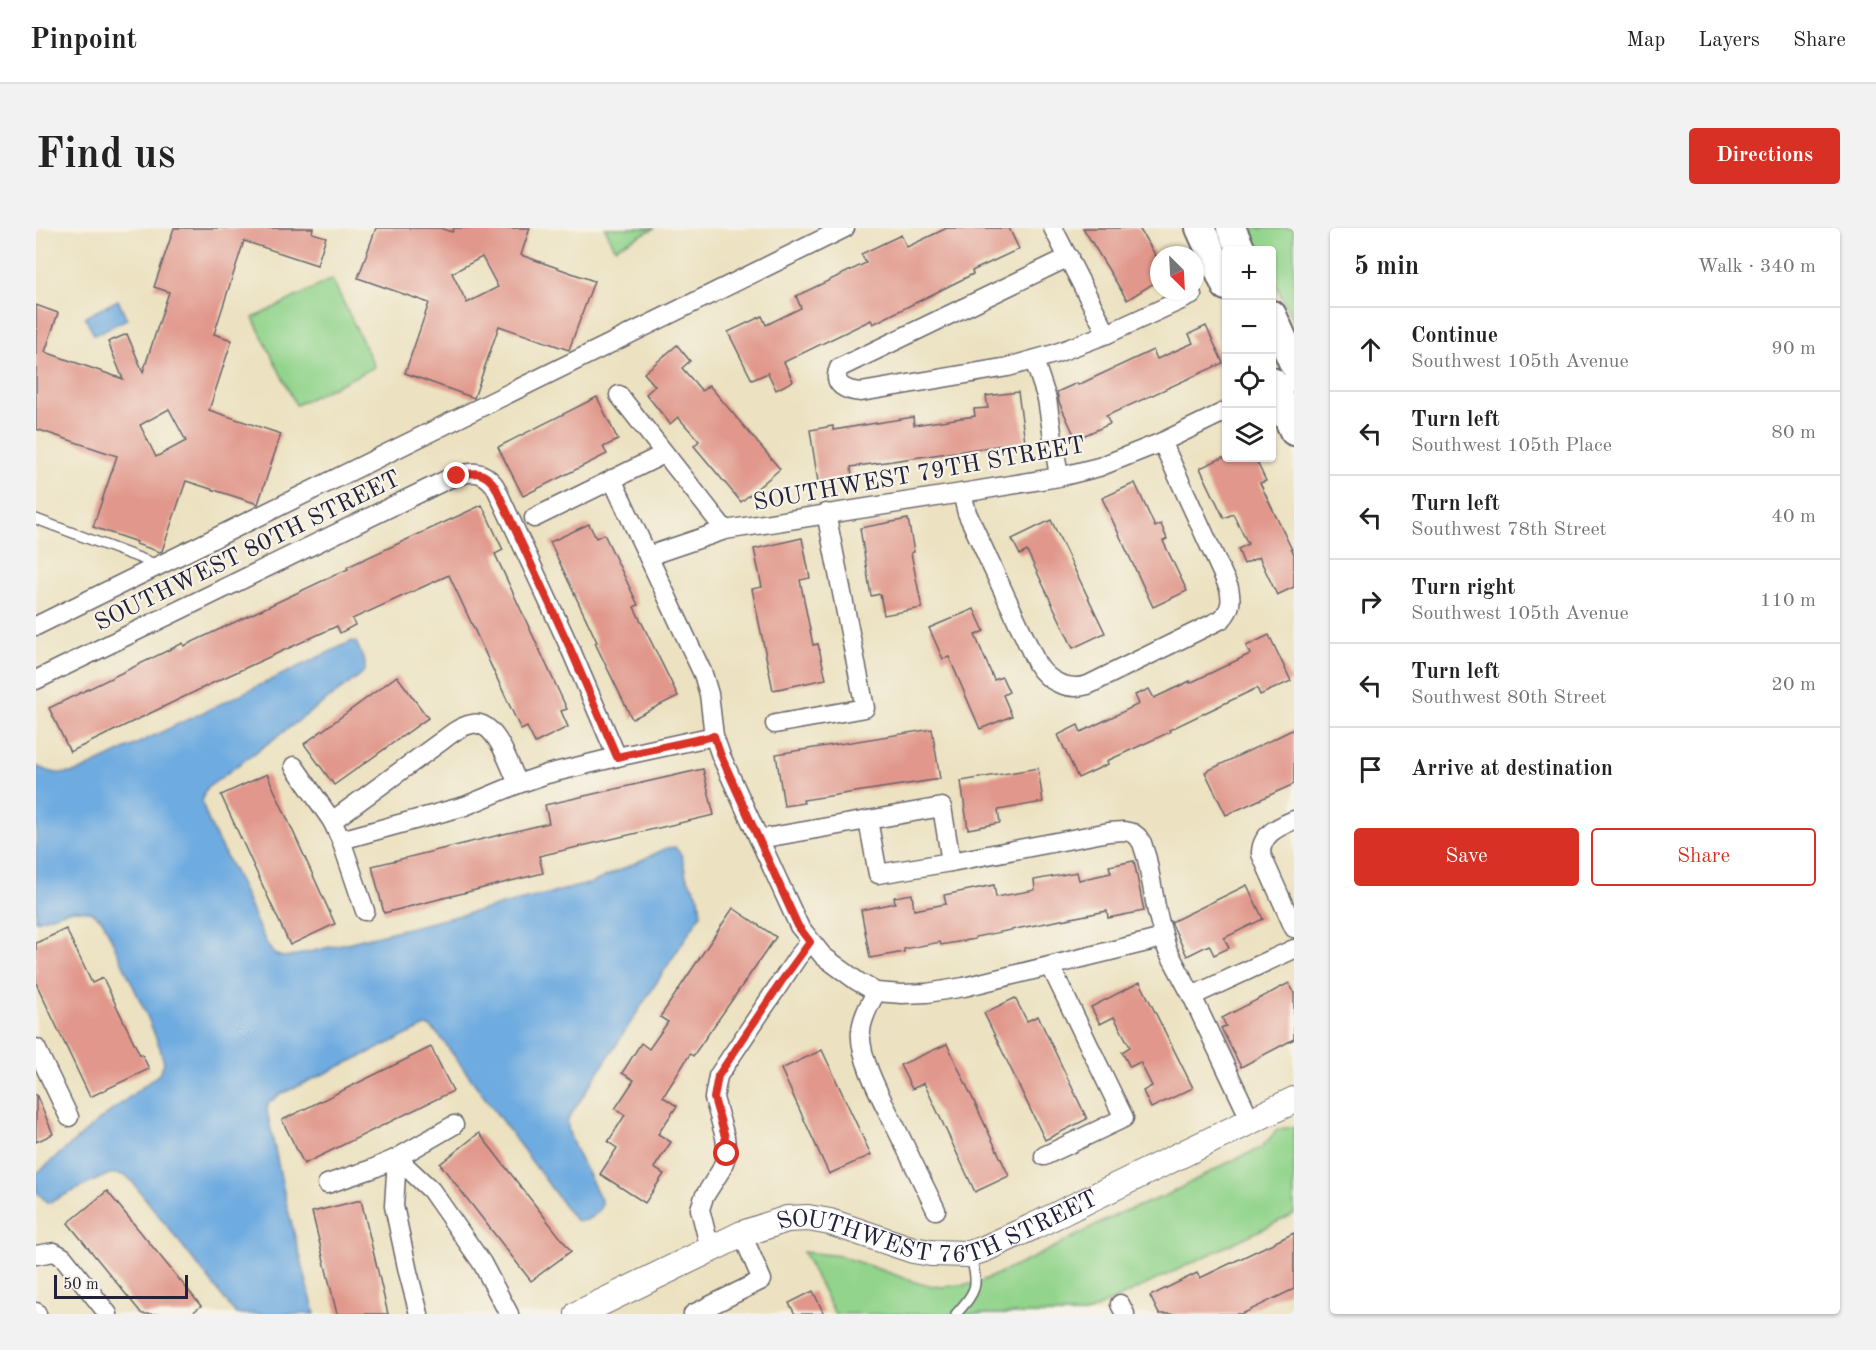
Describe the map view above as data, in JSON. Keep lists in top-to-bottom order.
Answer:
{
  "streets": {
    "street": ["SOUTHWEST 79TH STREET", "SOUTHWEST 80TH STREET", "SOUTHWEST 76TH STREET"]
  },
  "scale_bar": "50 m",
  "north": "bottom right",
  "page": {
    "header": "Pinpoint",
    "nav": ["Map", "Layers", "Share"],
    "buttons": [
      "Directions",
      ["Save", "Share"]
    ],
    "title": "Find us",
    "heading": ["5 min", "Walk · 340 m"],
    "map_buttons": ["+", "−"],
    "list": [
      ["Continue", "Southwest 105th Avenue", "90 m"],
      ["Turn left", "Southwest 105th Place", "80 m"],
      ["Turn left", "Southwest 78th Street", "40 m"],
      ["Turn right", "Southwest 105th Avenue", "110 m"],
      ["Turn left", "Southwest 80th Street", "20 m"],
      "Arrive at destination"
    ],
    "scale": "50 m"
  }
}
